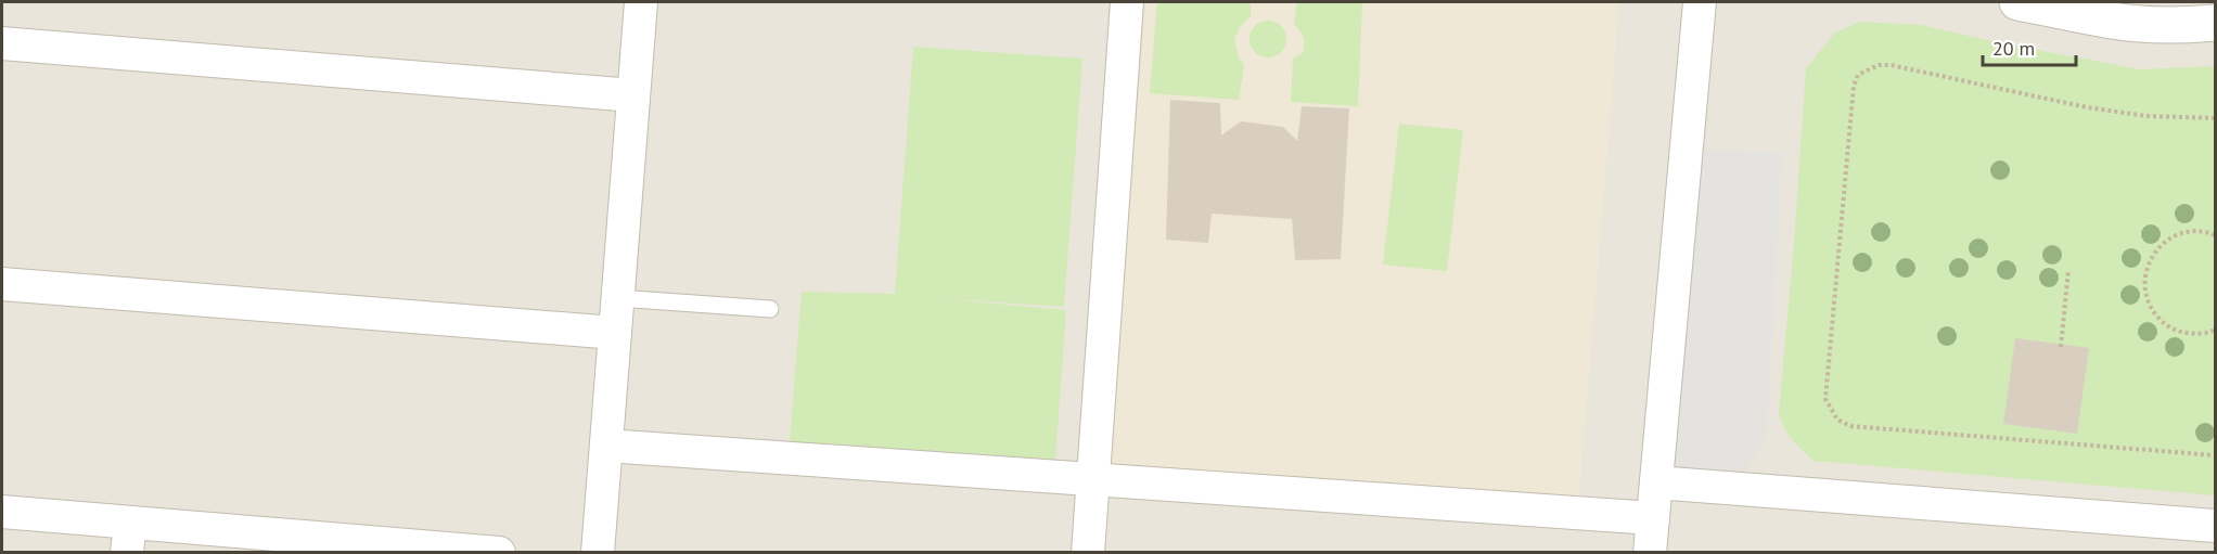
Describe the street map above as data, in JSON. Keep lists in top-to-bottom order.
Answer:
{
  "scale_bar": "20 m"
}
